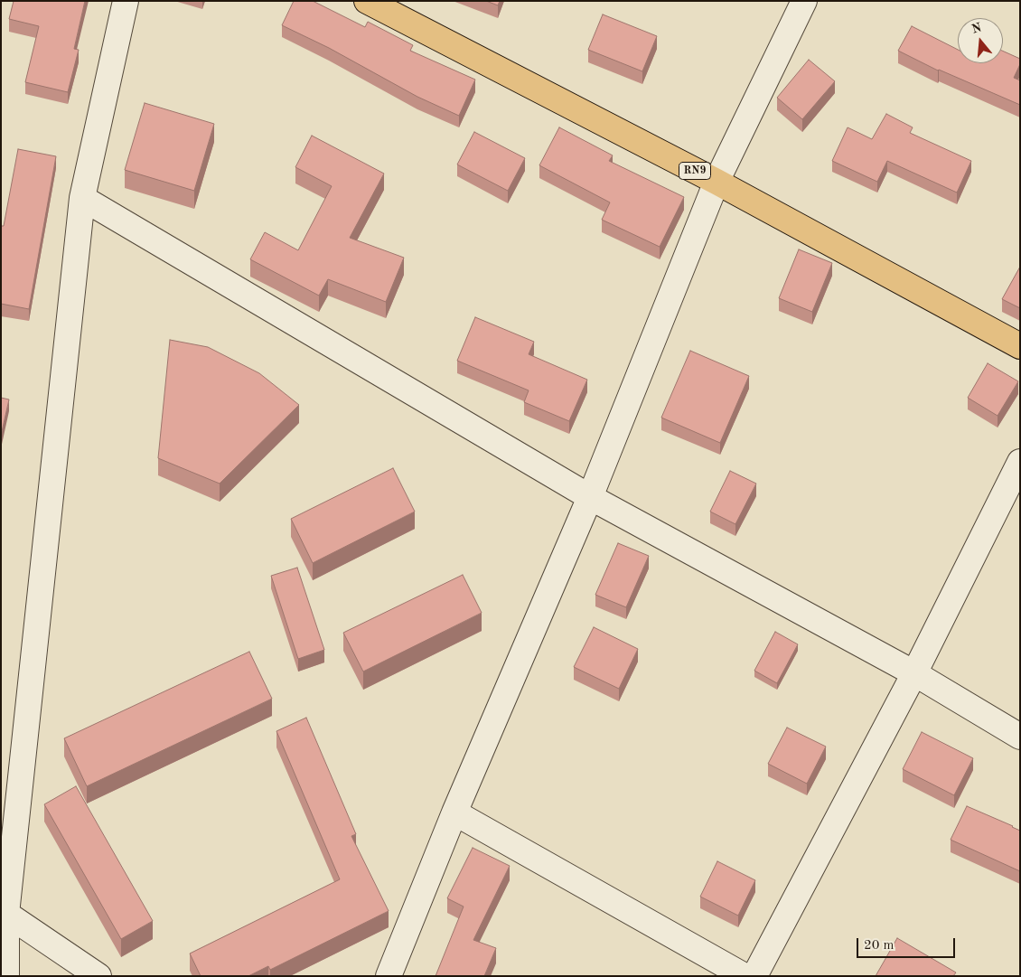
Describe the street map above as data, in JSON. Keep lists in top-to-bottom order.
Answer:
{
  "streets": {
    "main road": ["RN9"]
  },
  "scale_bar": "20 m",
  "north": "top"
}
